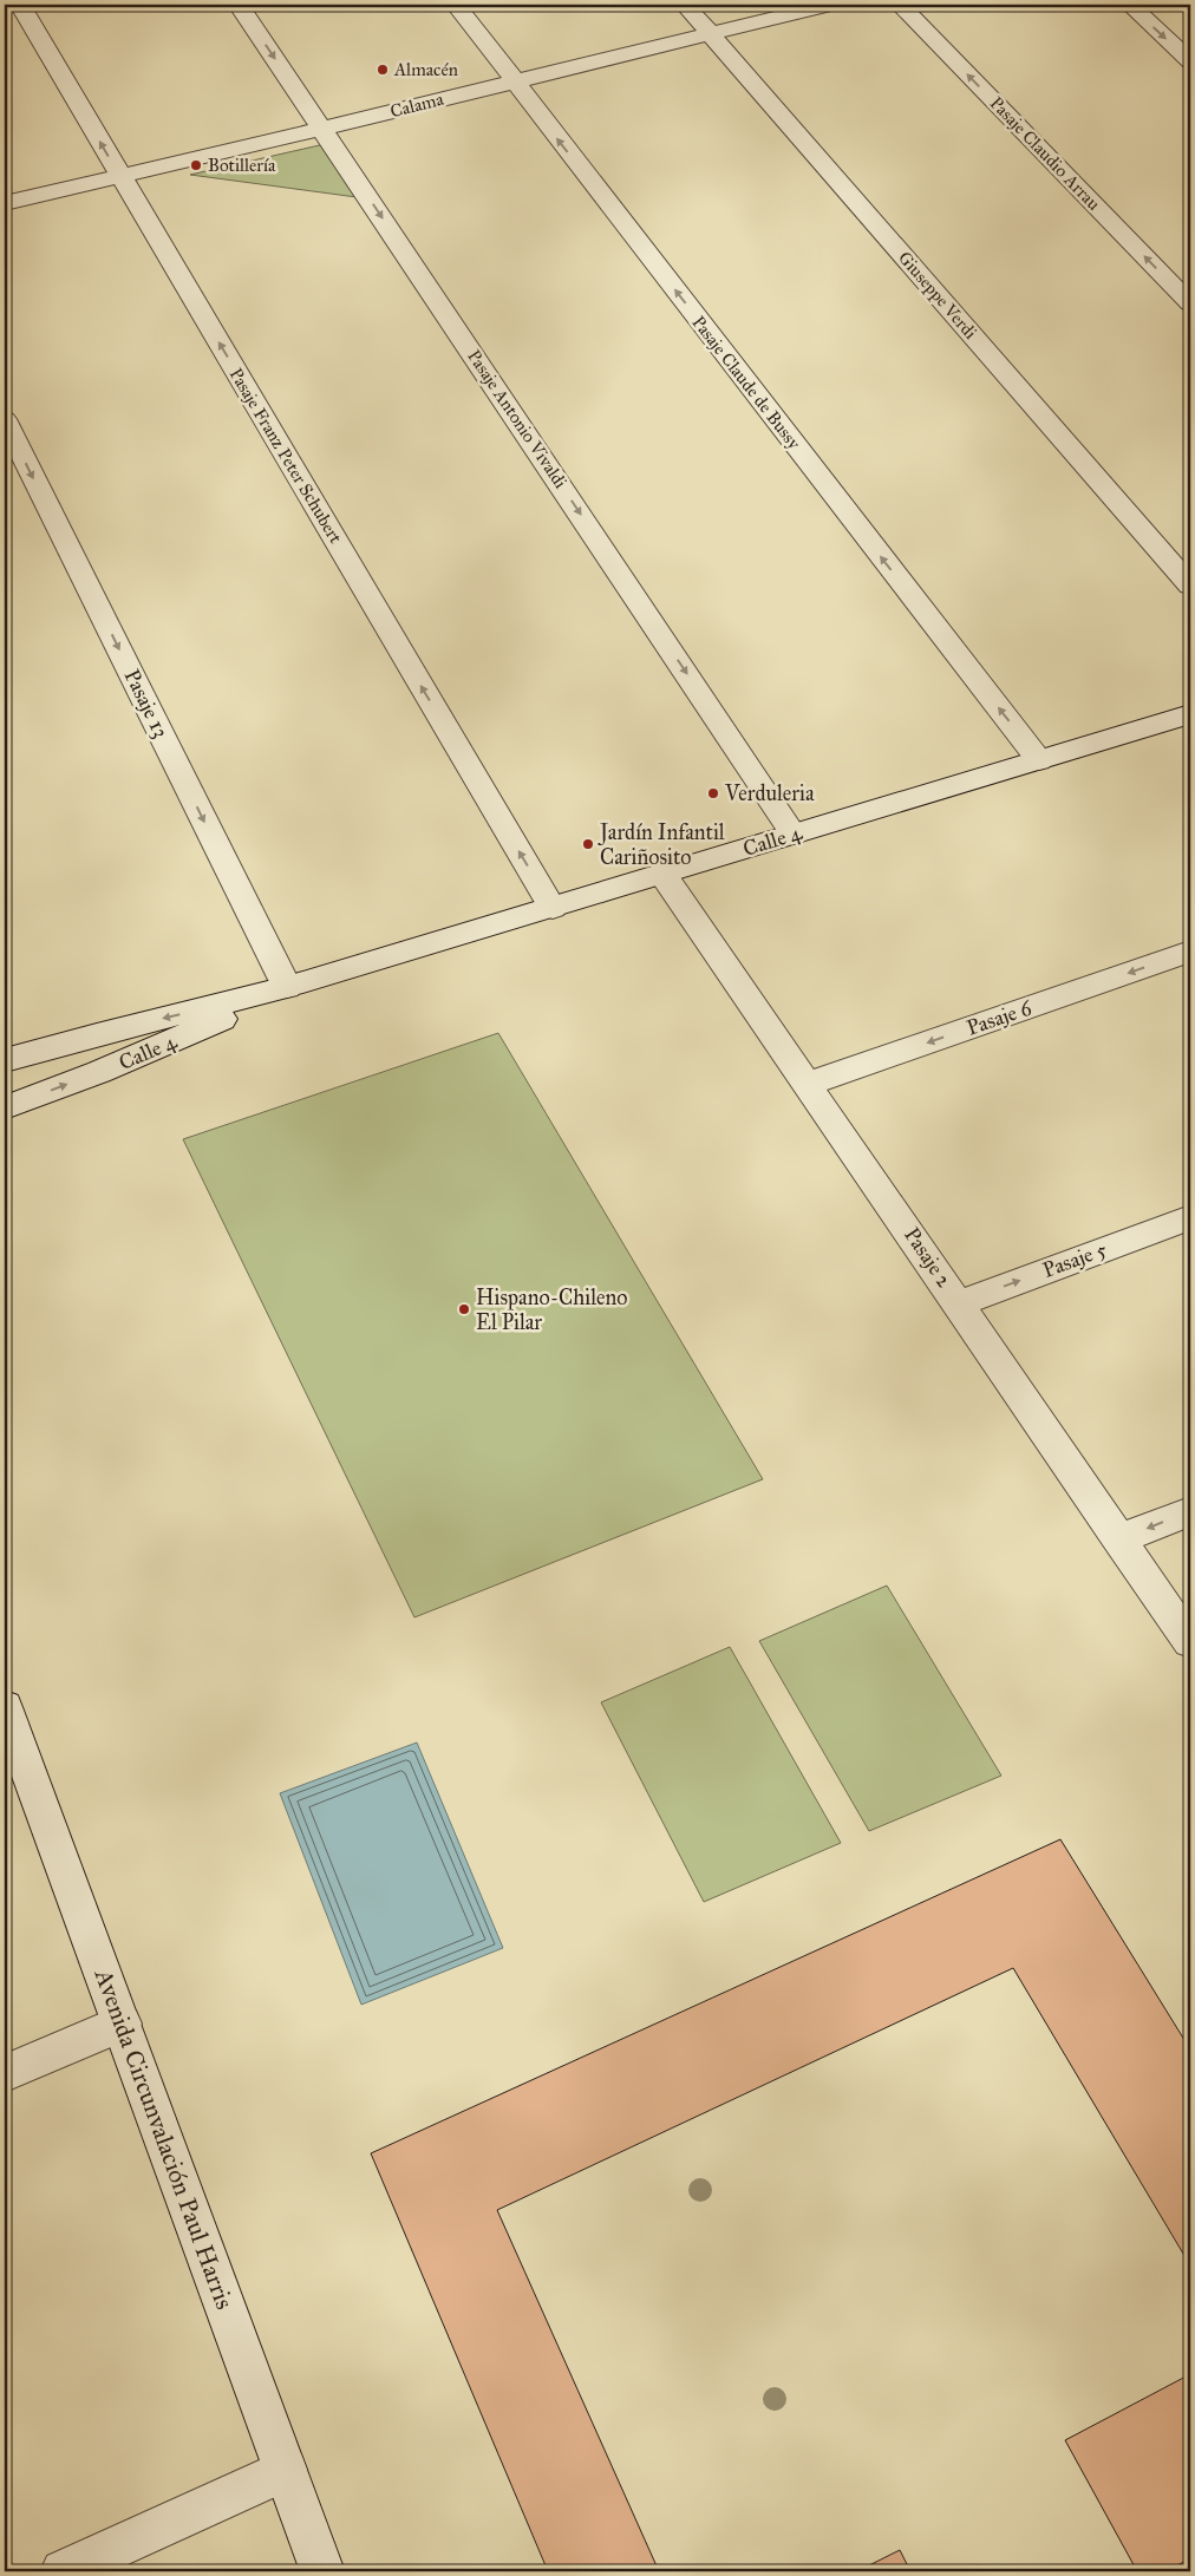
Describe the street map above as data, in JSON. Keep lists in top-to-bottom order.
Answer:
{
  "streets": {
    "street": [
      "Calama",
      "Pasaje Claudio Arrau",
      "Giuseppe Verdi",
      "Pasaje Claude de Bussy",
      "Pasaje Antonio Vivaldi",
      "Pasaje Franz Peter Schubert",
      "Pasaje 13",
      "Calle 4",
      "Pasaje 6",
      "Pasaje 2",
      "Pasaje 5",
      "Avenida Circunvalación Paul Harris"
    ]
  },
  "crossings": [
    ["Calama", "Giuseppe Verdi"],
    ["Calama", "Pasaje Claude de Bussy"],
    ["Calama", "Pasaje Antonio Vivaldi"],
    ["Calama", "Pasaje Franz Peter Schubert"],
    ["Pasaje Claude de Bussy", "Calle 4"],
    ["Pasaje Antonio Vivaldi", "Calle 4"],
    ["Pasaje Franz Peter Schubert", "Calle 4"],
    ["Pasaje 13", "Calle 4"],
    ["Calle 4", "Pasaje 2"],
    ["Pasaje 6", "Pasaje 2"],
    ["Pasaje 2", "Pasaje 5"]
  ],
  "one_way": [
    "Pasaje Claudio Arrau",
    "Pasaje Claude de Bussy",
    "Pasaje Antonio Vivaldi",
    "Pasaje Franz Peter Schubert",
    "Pasaje 13",
    "Pasaje 6"
  ],
  "places": [
    "Almacén",
    "Botillería",
    "Verduleria",
    "Jardín Infantil Cariñosito",
    "Hispano-Chileno El Pilar"
  ]
}
